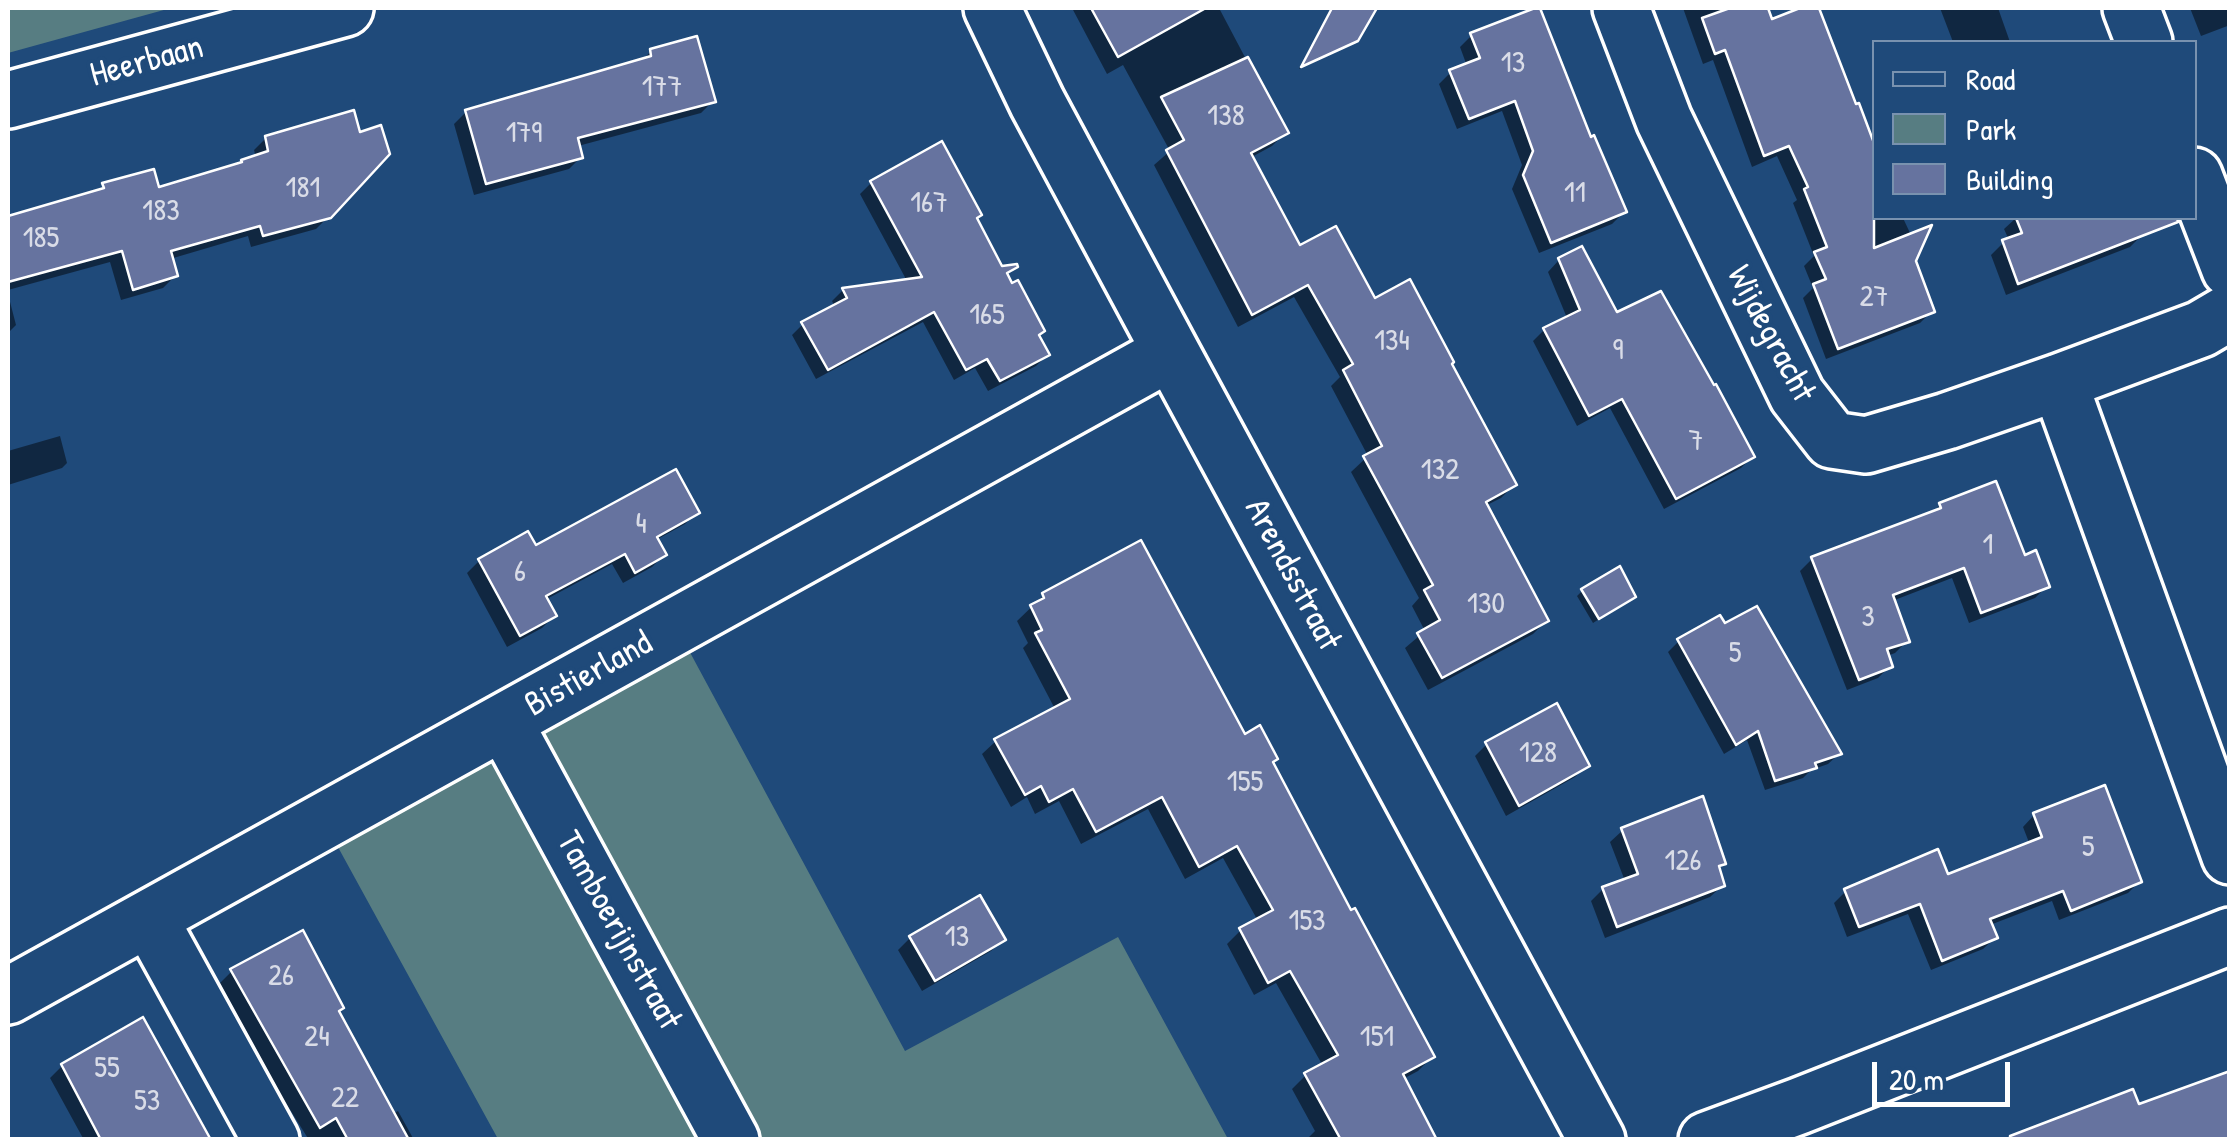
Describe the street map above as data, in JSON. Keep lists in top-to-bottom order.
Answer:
{
  "streets": {
    "street": [
      "Heerbaan",
      "Wijdegracht",
      "Arendsstraat",
      "Bistierland",
      "Tamboerijnstraat"
    ]
  },
  "crossings": [
    ["Arendsstraat", "Bistierland"],
    ["Bistierland", "Tamboerijnstraat"]
  ],
  "house_numbers": [
    "13",
    "177",
    "138",
    "179",
    "181",
    "11",
    "167",
    "183",
    "185",
    "27",
    "165",
    "134",
    "9",
    "7",
    "132",
    "4",
    "1",
    "6",
    "130",
    "3",
    "5",
    "128",
    "155",
    "5",
    "126",
    "153",
    "13",
    "26",
    "24",
    "151",
    "55",
    "22",
    "53"
  ],
  "legend": ["Road", "Park", "Building"],
  "scale_bar": "20 m"
}
